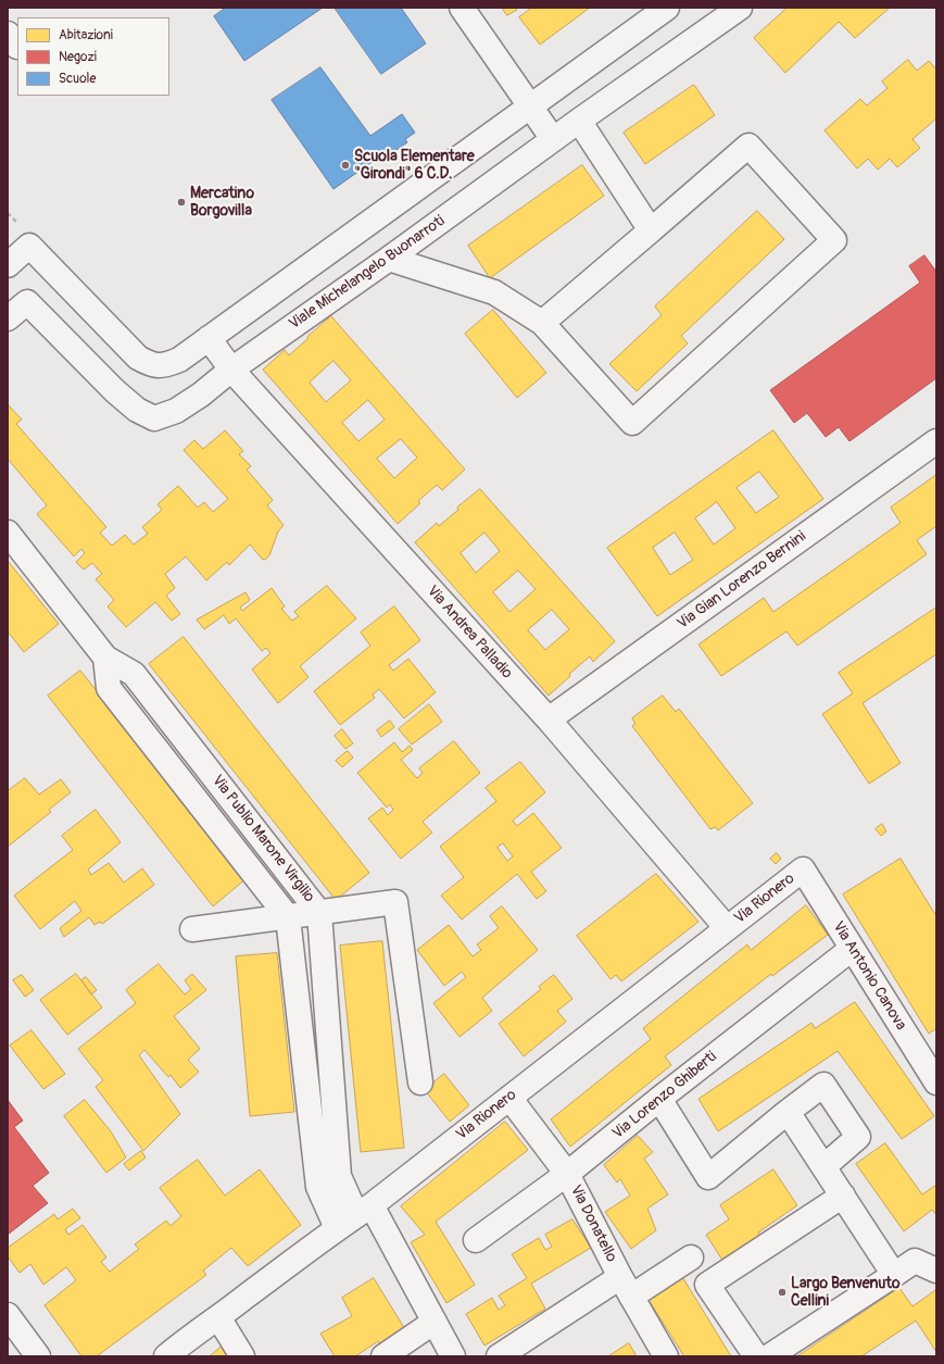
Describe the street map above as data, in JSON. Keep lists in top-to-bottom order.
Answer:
{
  "streets": {
    "street": [
      "Viale Michelangelo Buonarroti",
      "Via Gian Lorenzo Bernini",
      "Via Andrea Palladio",
      "Via Publio Marone Virgilio",
      "Via Rionero",
      "Via Antonio Canova",
      "Via Lorenzo Ghiberti",
      "Via Donatello"
    ]
  },
  "crossings": [
    ["Viale Michelangelo Buonarroti", "Via Andrea Palladio"],
    ["Via Gian Lorenzo Bernini", "Via Andrea Palladio"],
    ["Via Andrea Palladio", "Via Rionero"],
    ["Via Publio Marone Virgilio", "Via Rionero"],
    ["Via Rionero", "Via Antonio Canova"],
    ["Via Rionero", "Via Donatello"],
    ["Via Antonio Canova", "Via Lorenzo Ghiberti"],
    ["Via Lorenzo Ghiberti", "Via Donatello"]
  ],
  "places": ["Scuola Elementare \"Girondi\" 6 C.D.", "Mercatino Borgovilla", "Largo Benvenuto Cellini"],
  "legend": ["Abitazioni", "Negozi", "Scuole"]
}
